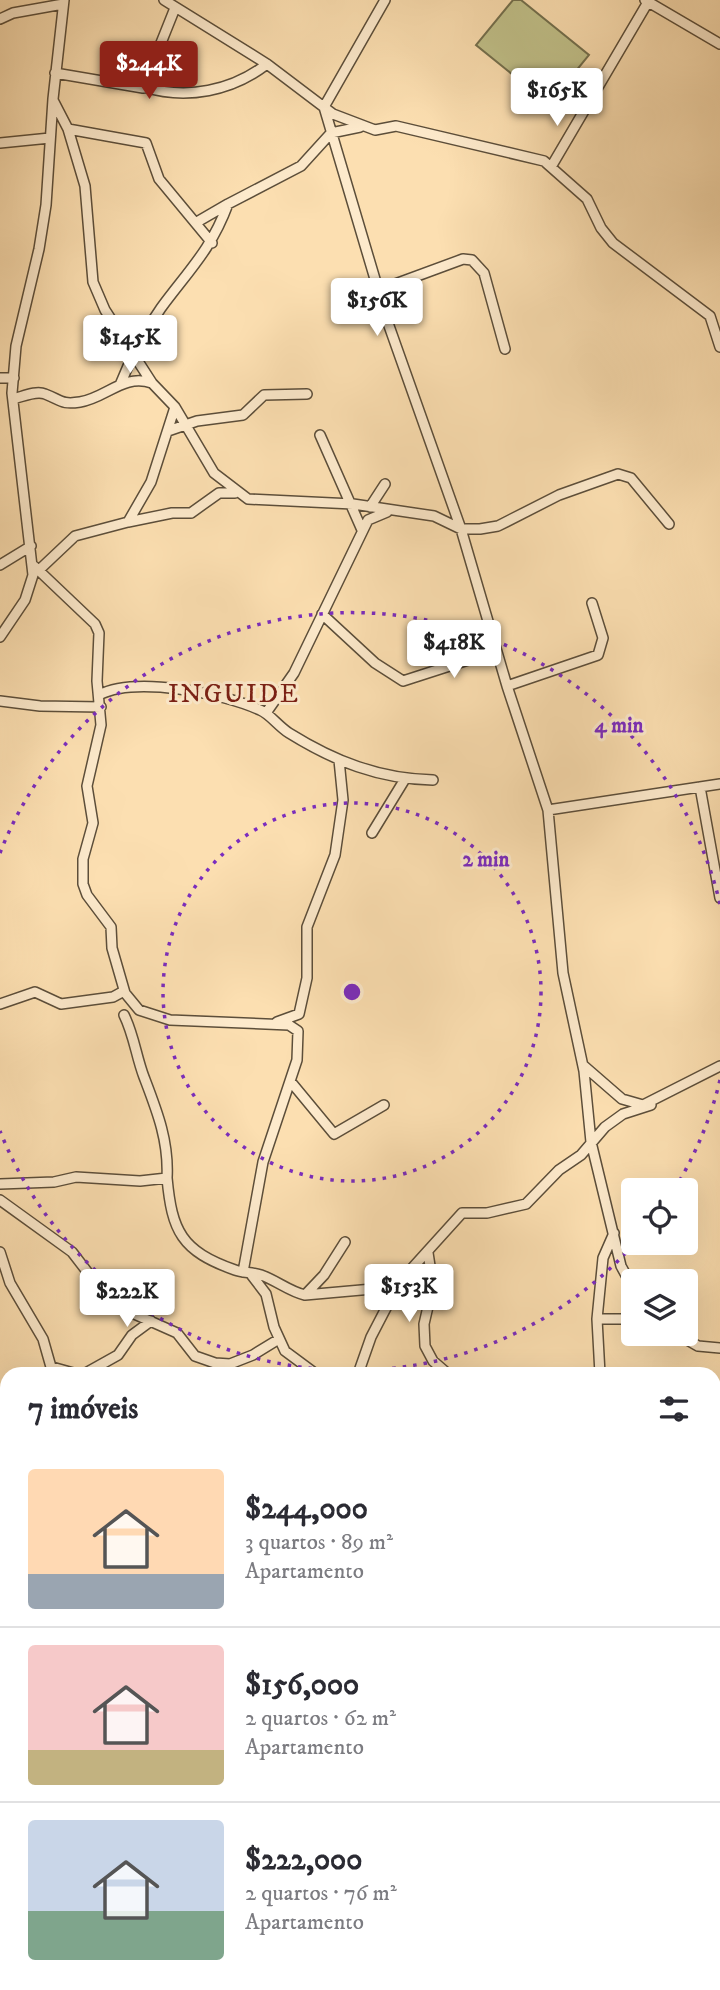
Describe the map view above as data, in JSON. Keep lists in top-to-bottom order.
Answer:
{
  "districts": ["INGUIDE"],
  "page": {
    "price": [
      "$244K",
      "$165K",
      "$156K",
      "$145K",
      "$418K",
      "$153K",
      "$222K"
    ],
    "heading": "7 imóveis",
    "list": [
      {
        "name": "$244,000",
        "note": "3 quartos · 89 m² · Apartamento"
      },
      {
        "name": "$156,000",
        "note": "2 quartos · 62 m² · Apartamento"
      },
      {
        "name": "$222,000",
        "note": "2 quartos · 76 m² · Apartamento"
      }
    ]
  },
  "rings": ["4 min", "2 min"]
}
